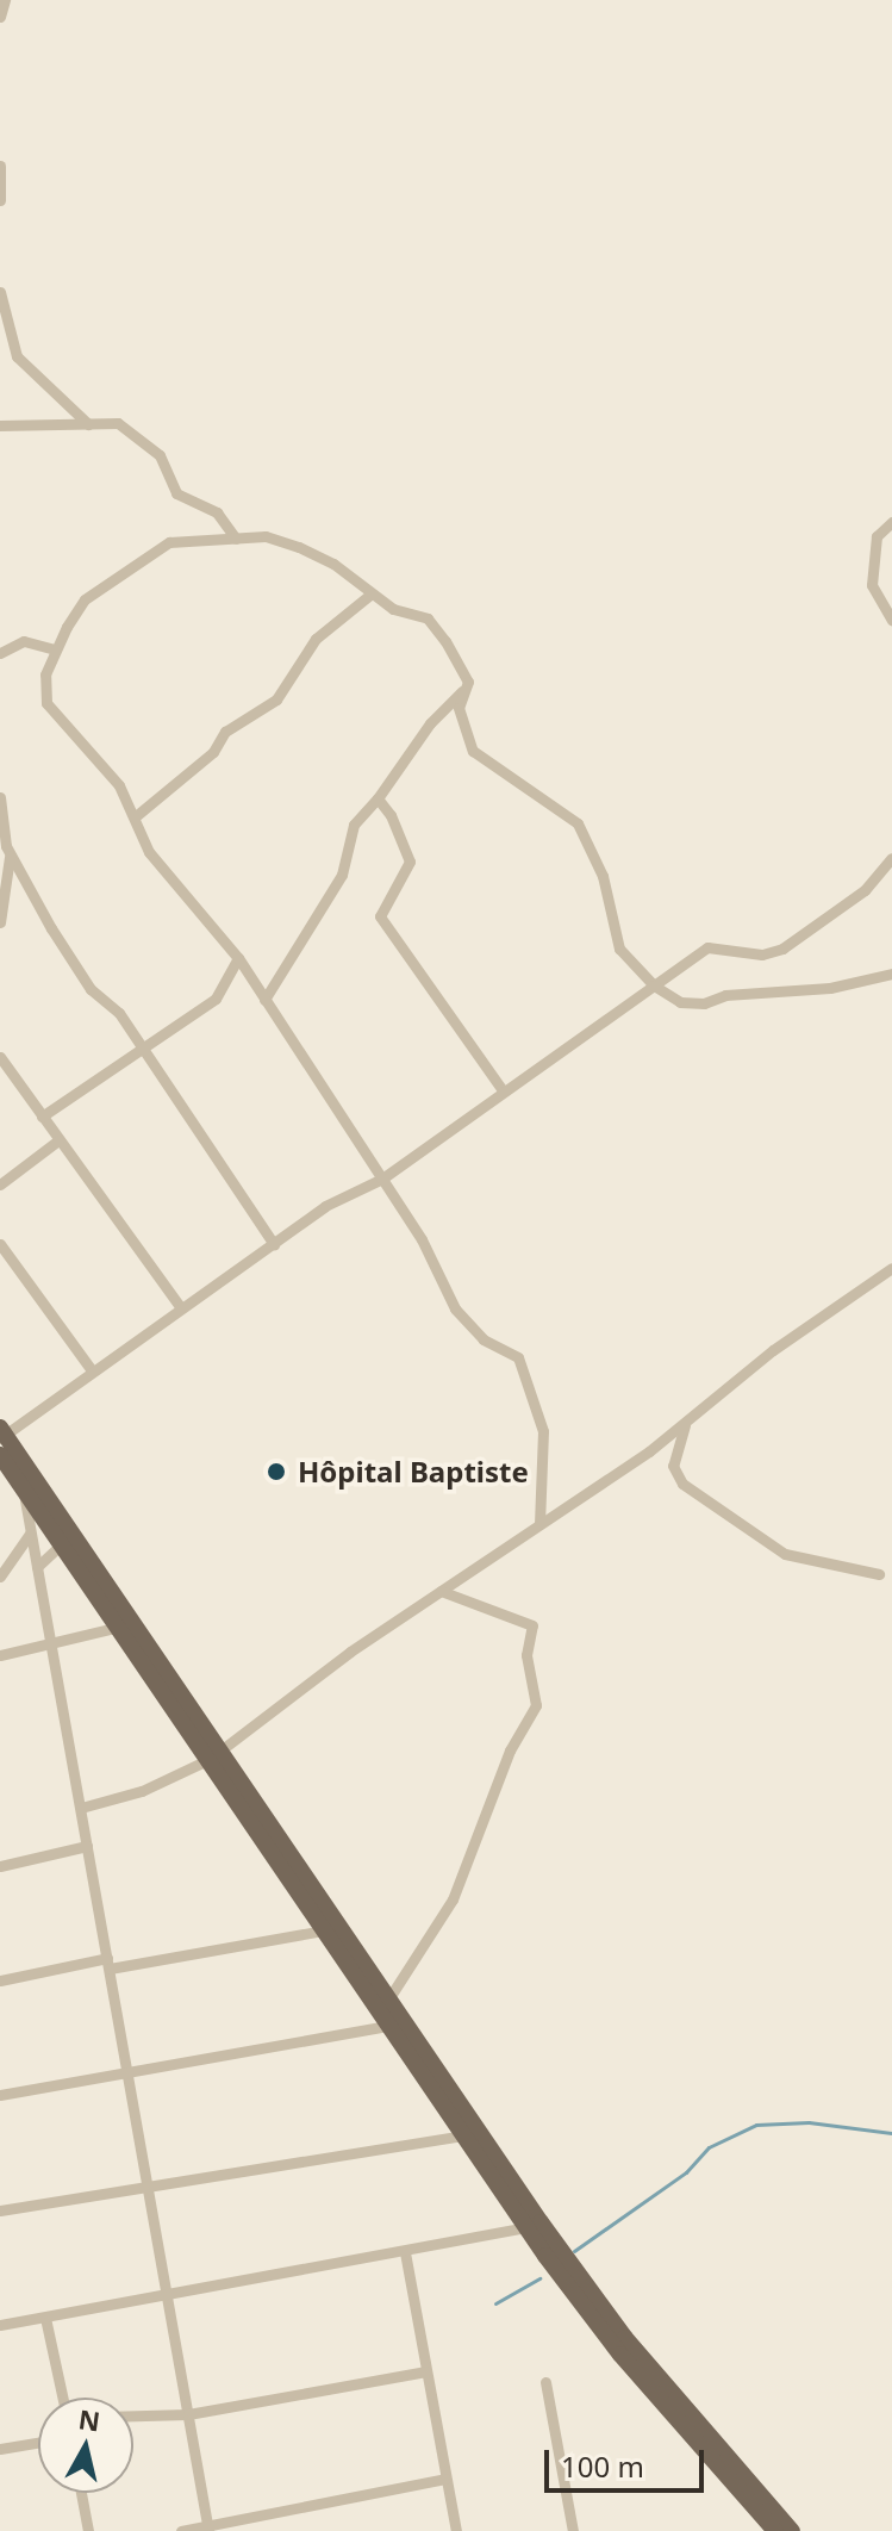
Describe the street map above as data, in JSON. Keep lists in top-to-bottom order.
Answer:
{
  "places": ["Hôpital Baptiste"],
  "scale_bar": "100 m",
  "north": "top"
}
